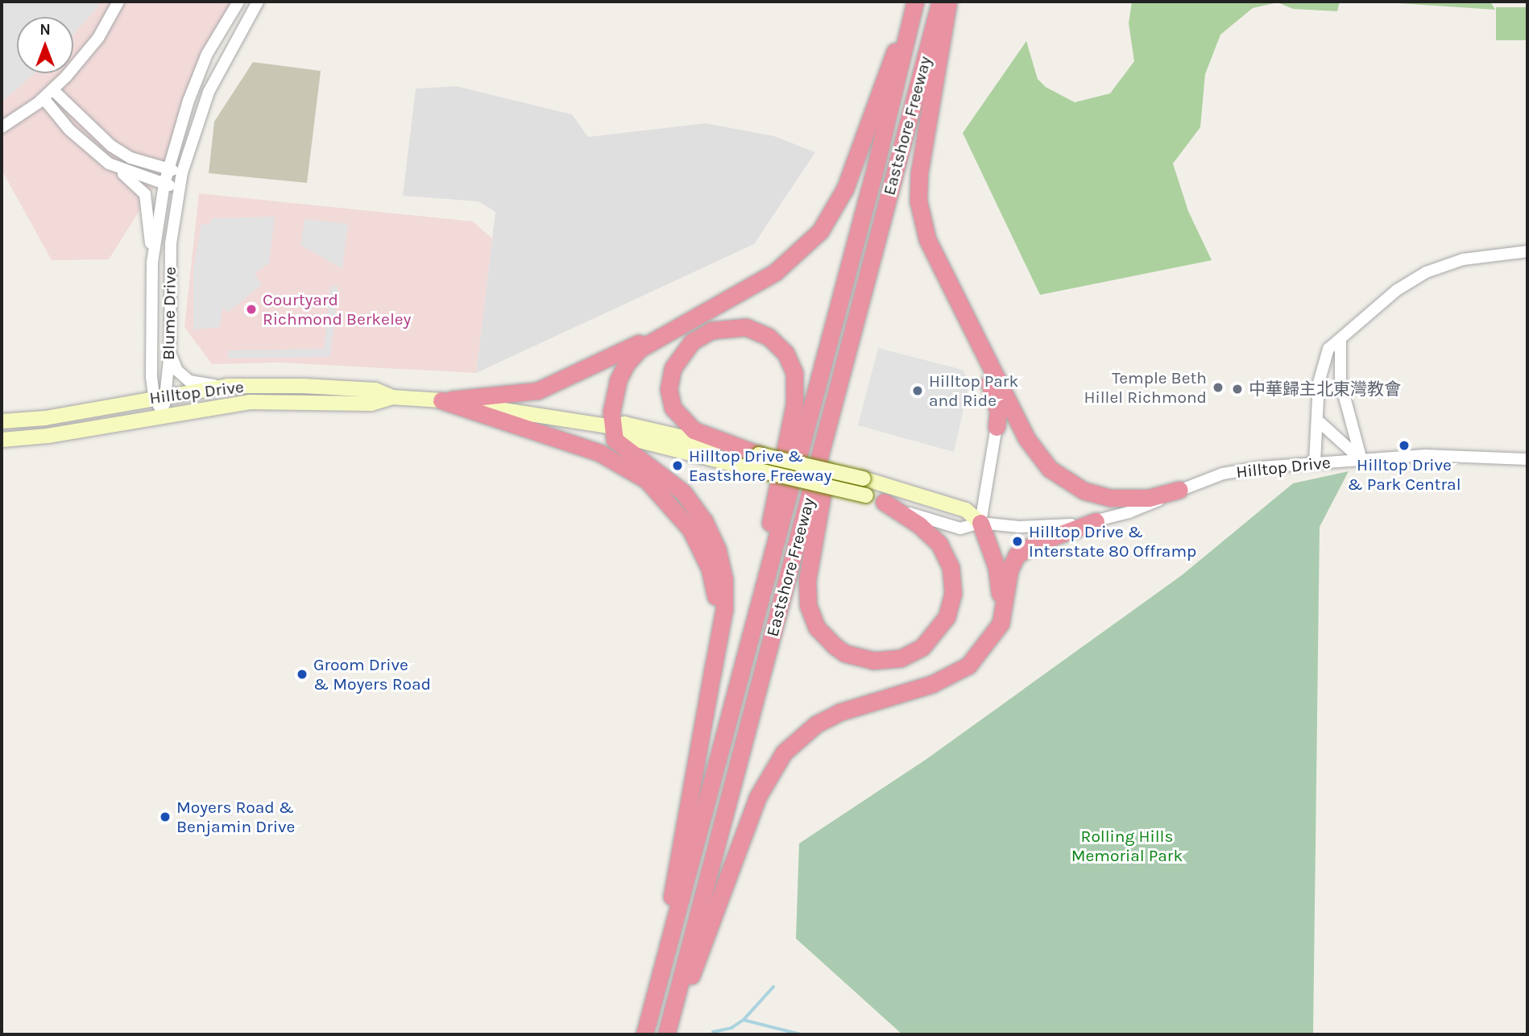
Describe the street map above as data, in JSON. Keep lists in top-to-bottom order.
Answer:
{
  "streets": {
    "highway": ["Eastshore Freeway"],
    "main road": ["Hilltop Drive"],
    "street": ["Blume Drive"]
  },
  "crossings": [
    ["Blume Drive", "Hilltop Drive"]
  ],
  "parks": ["Rolling Hills Memorial Park"],
  "places": [
    "Courtyard Richmond Berkeley",
    "Temple Beth Hillel Richmond",
    "中華歸主北東灣教會",
    "Hilltop Park and Ride",
    "Hilltop Drive & Park Central",
    "Hilltop Drive & Eastshore Freeway",
    "Hilltop Drive & Interstate 80 Offramp",
    "Groom Drive & Moyers Road",
    "Moyers Road & Benjamin Drive"
  ],
  "north": "top"
}
